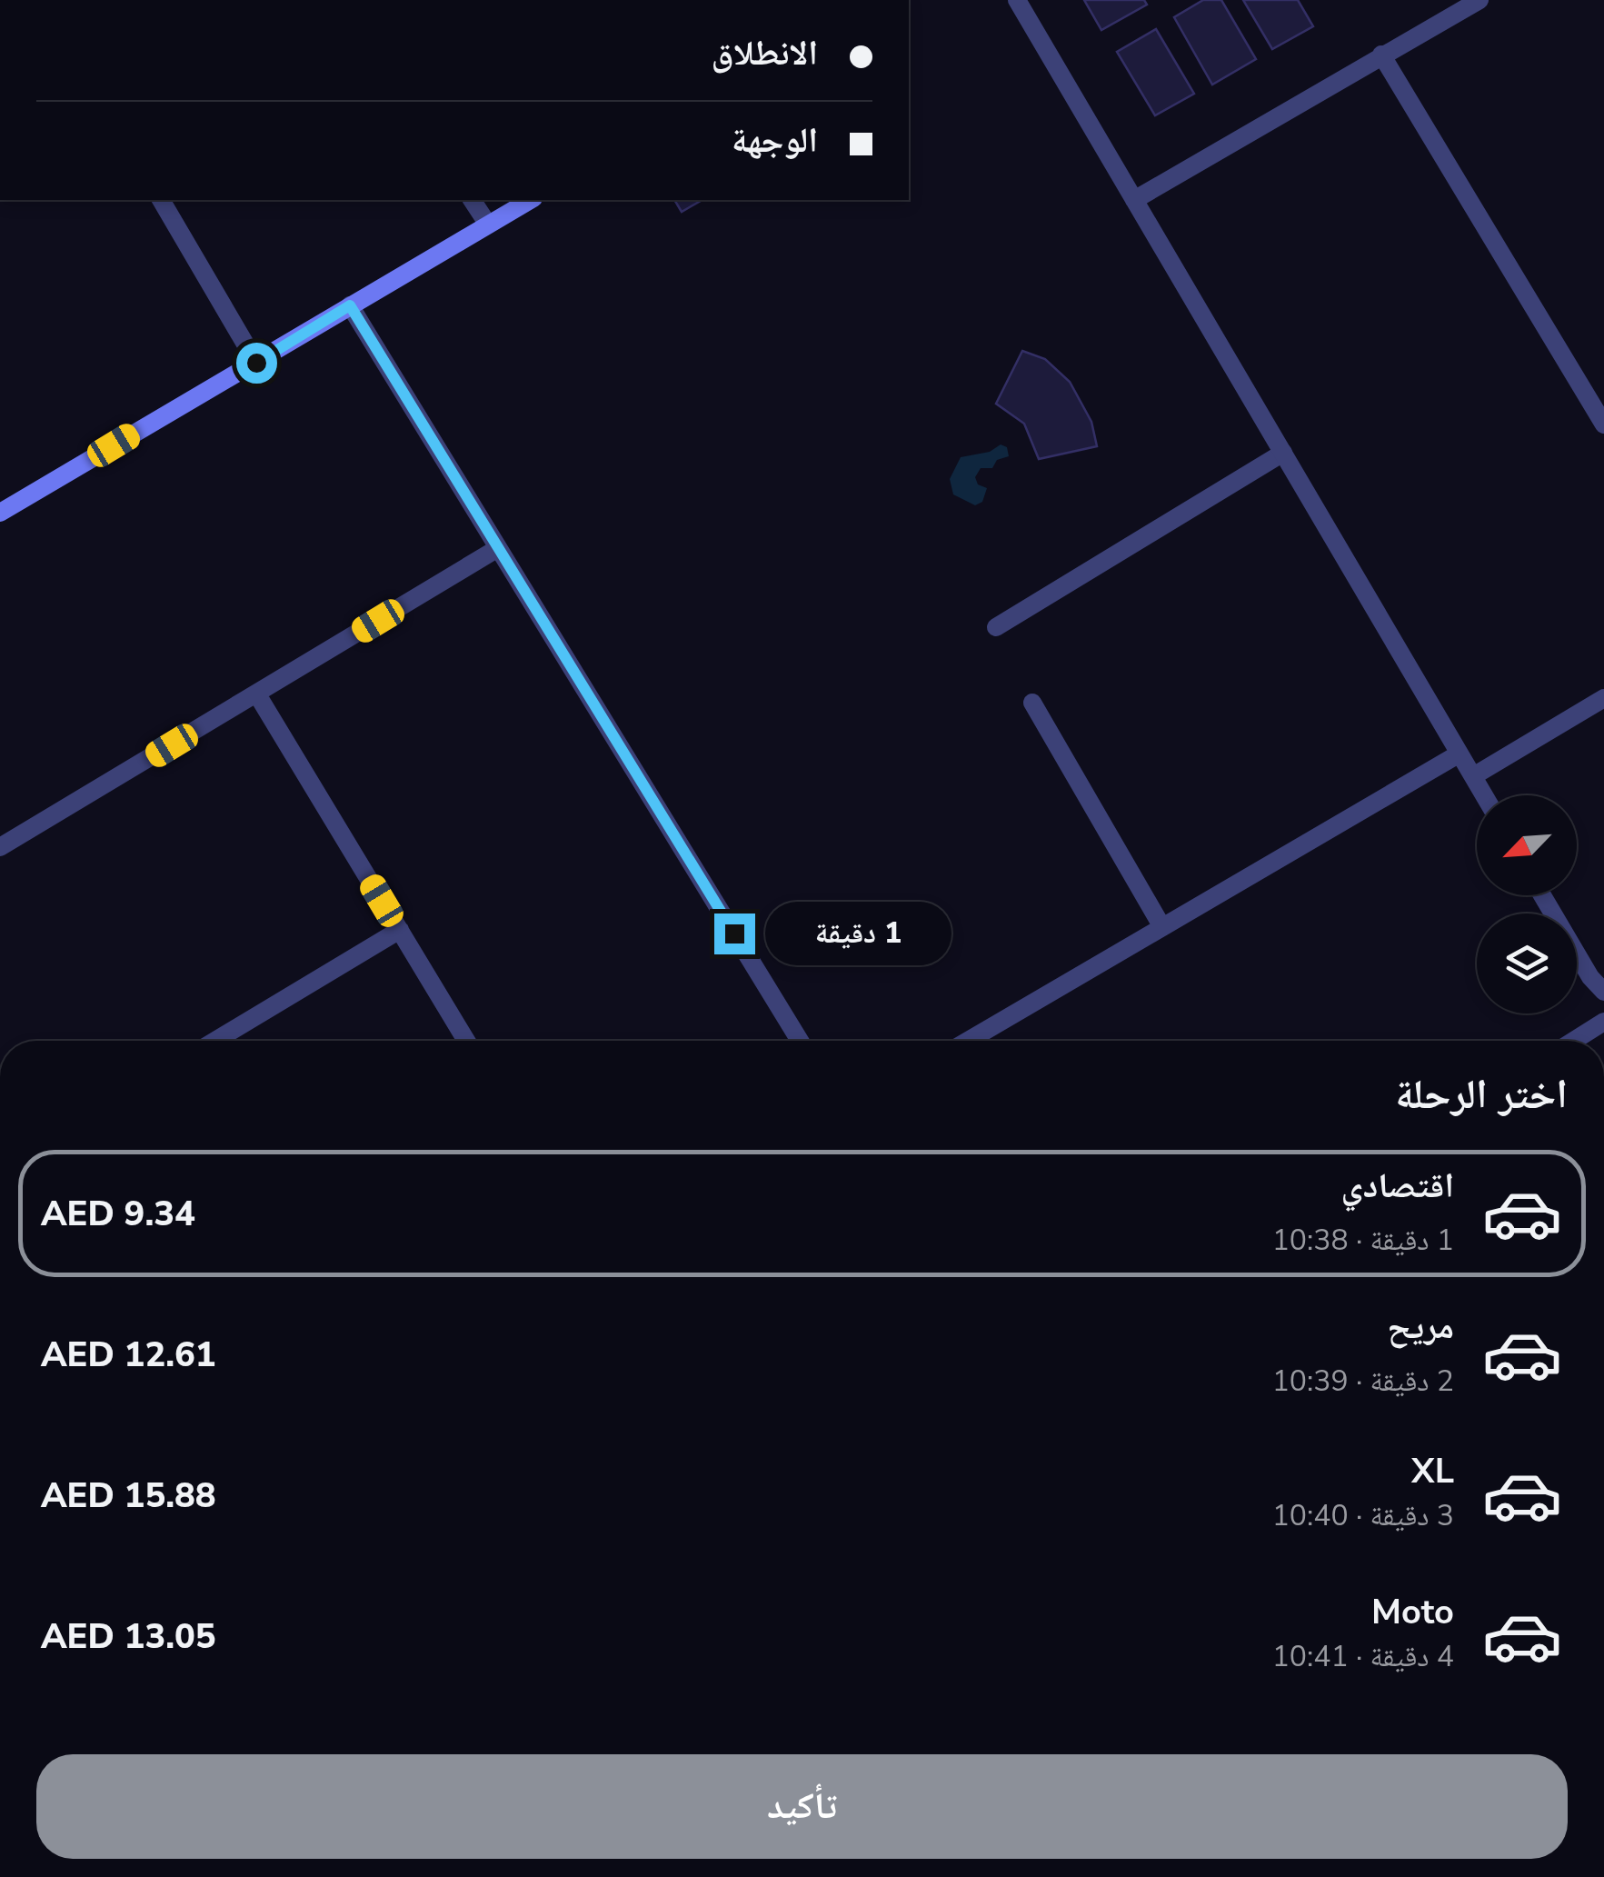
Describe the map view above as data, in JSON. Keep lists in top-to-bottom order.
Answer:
{
  "north": "bottom left",
  "page": {
    "banner": ["الانطلاق", "الوجهة"],
    "bubble": "1 دقيقة",
    "heading": "اختر الرحلة",
    "list": [
      {
        "name": "اقتصادي",
        "note": "1 دقيقة · 10:38",
        "value": "AED 9.34"
      },
      {
        "name": "مريح",
        "note": "2 دقيقة · 10:39",
        "value": "AED 12.61"
      },
      {
        "name": "XL",
        "note": "3 دقيقة · 10:40",
        "value": "AED 15.88"
      },
      {
        "name": "Moto",
        "note": "4 دقيقة · 10:41",
        "value": "AED 13.05"
      }
    ],
    "buttons": "تأكيد"
  }
}
